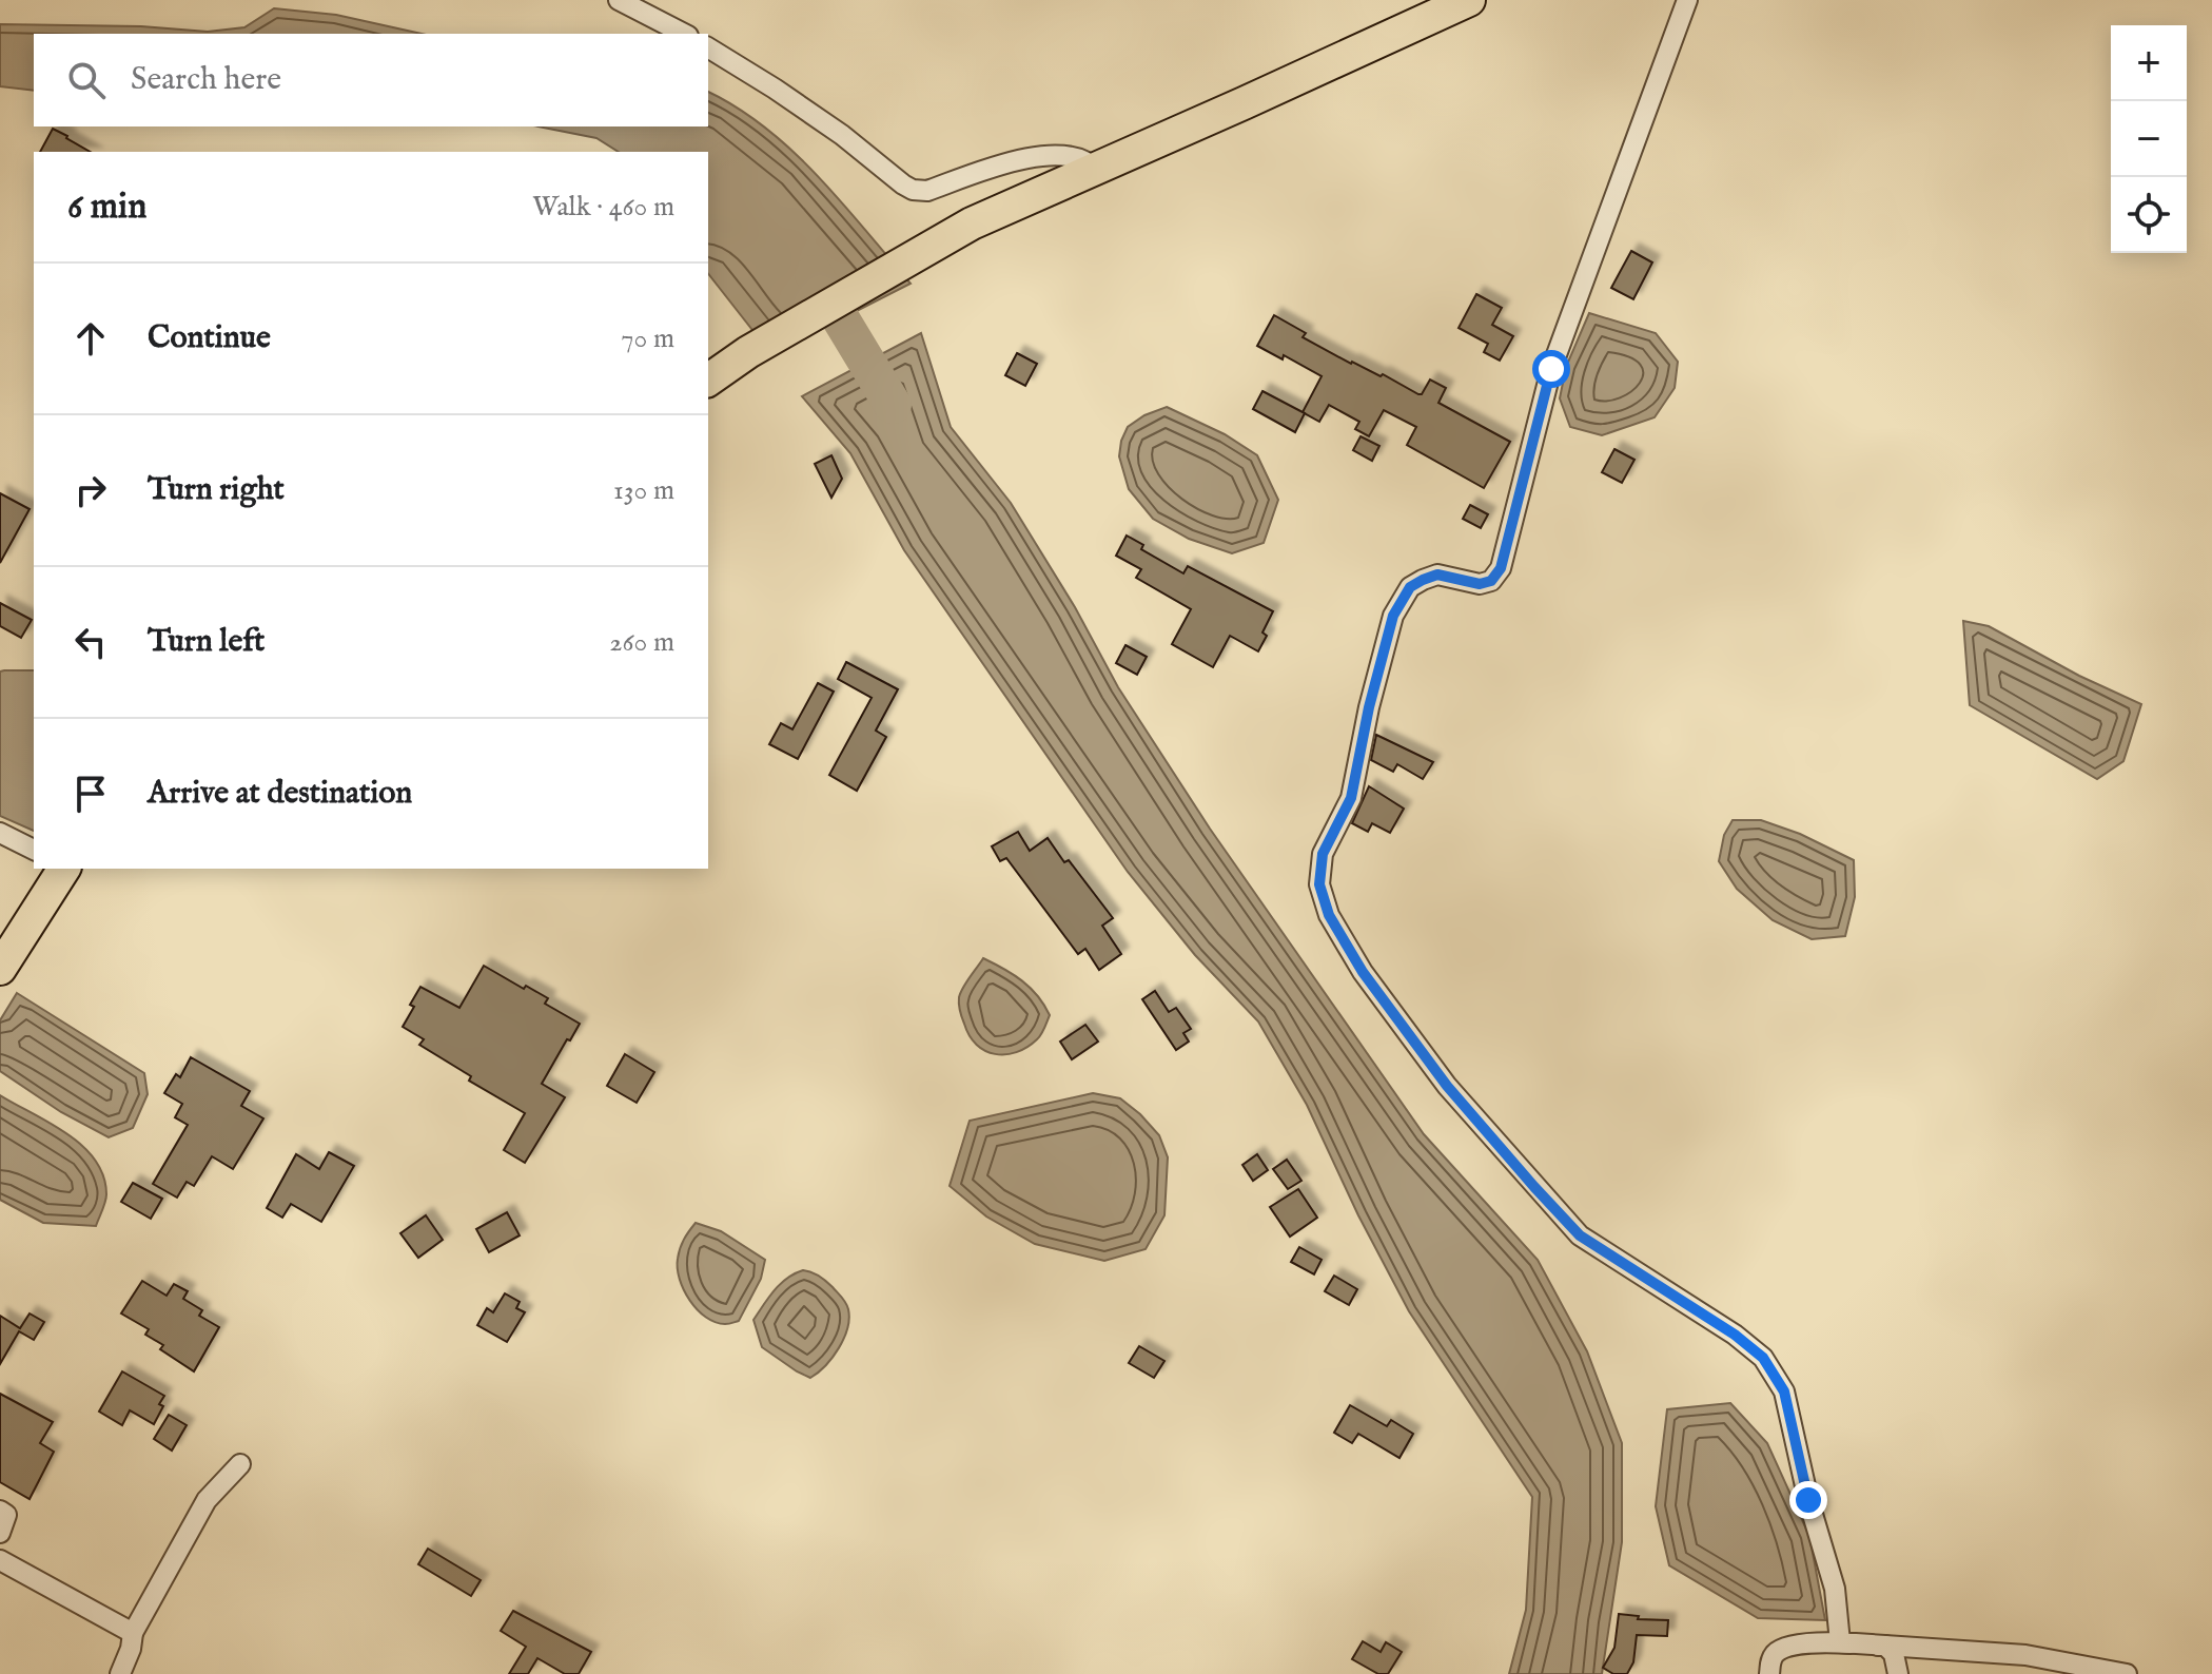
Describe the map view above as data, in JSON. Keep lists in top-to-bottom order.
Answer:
{
  "page": {
    "map_buttons": ["+", "−"],
    "search": "Search here",
    "heading": ["6 min", "Walk · 460 m"],
    "list": [
      ["Continue", "70 m"],
      ["Turn right", "130 m"],
      ["Turn left", "260 m"],
      "Arrive at destination"
    ]
  }
}
